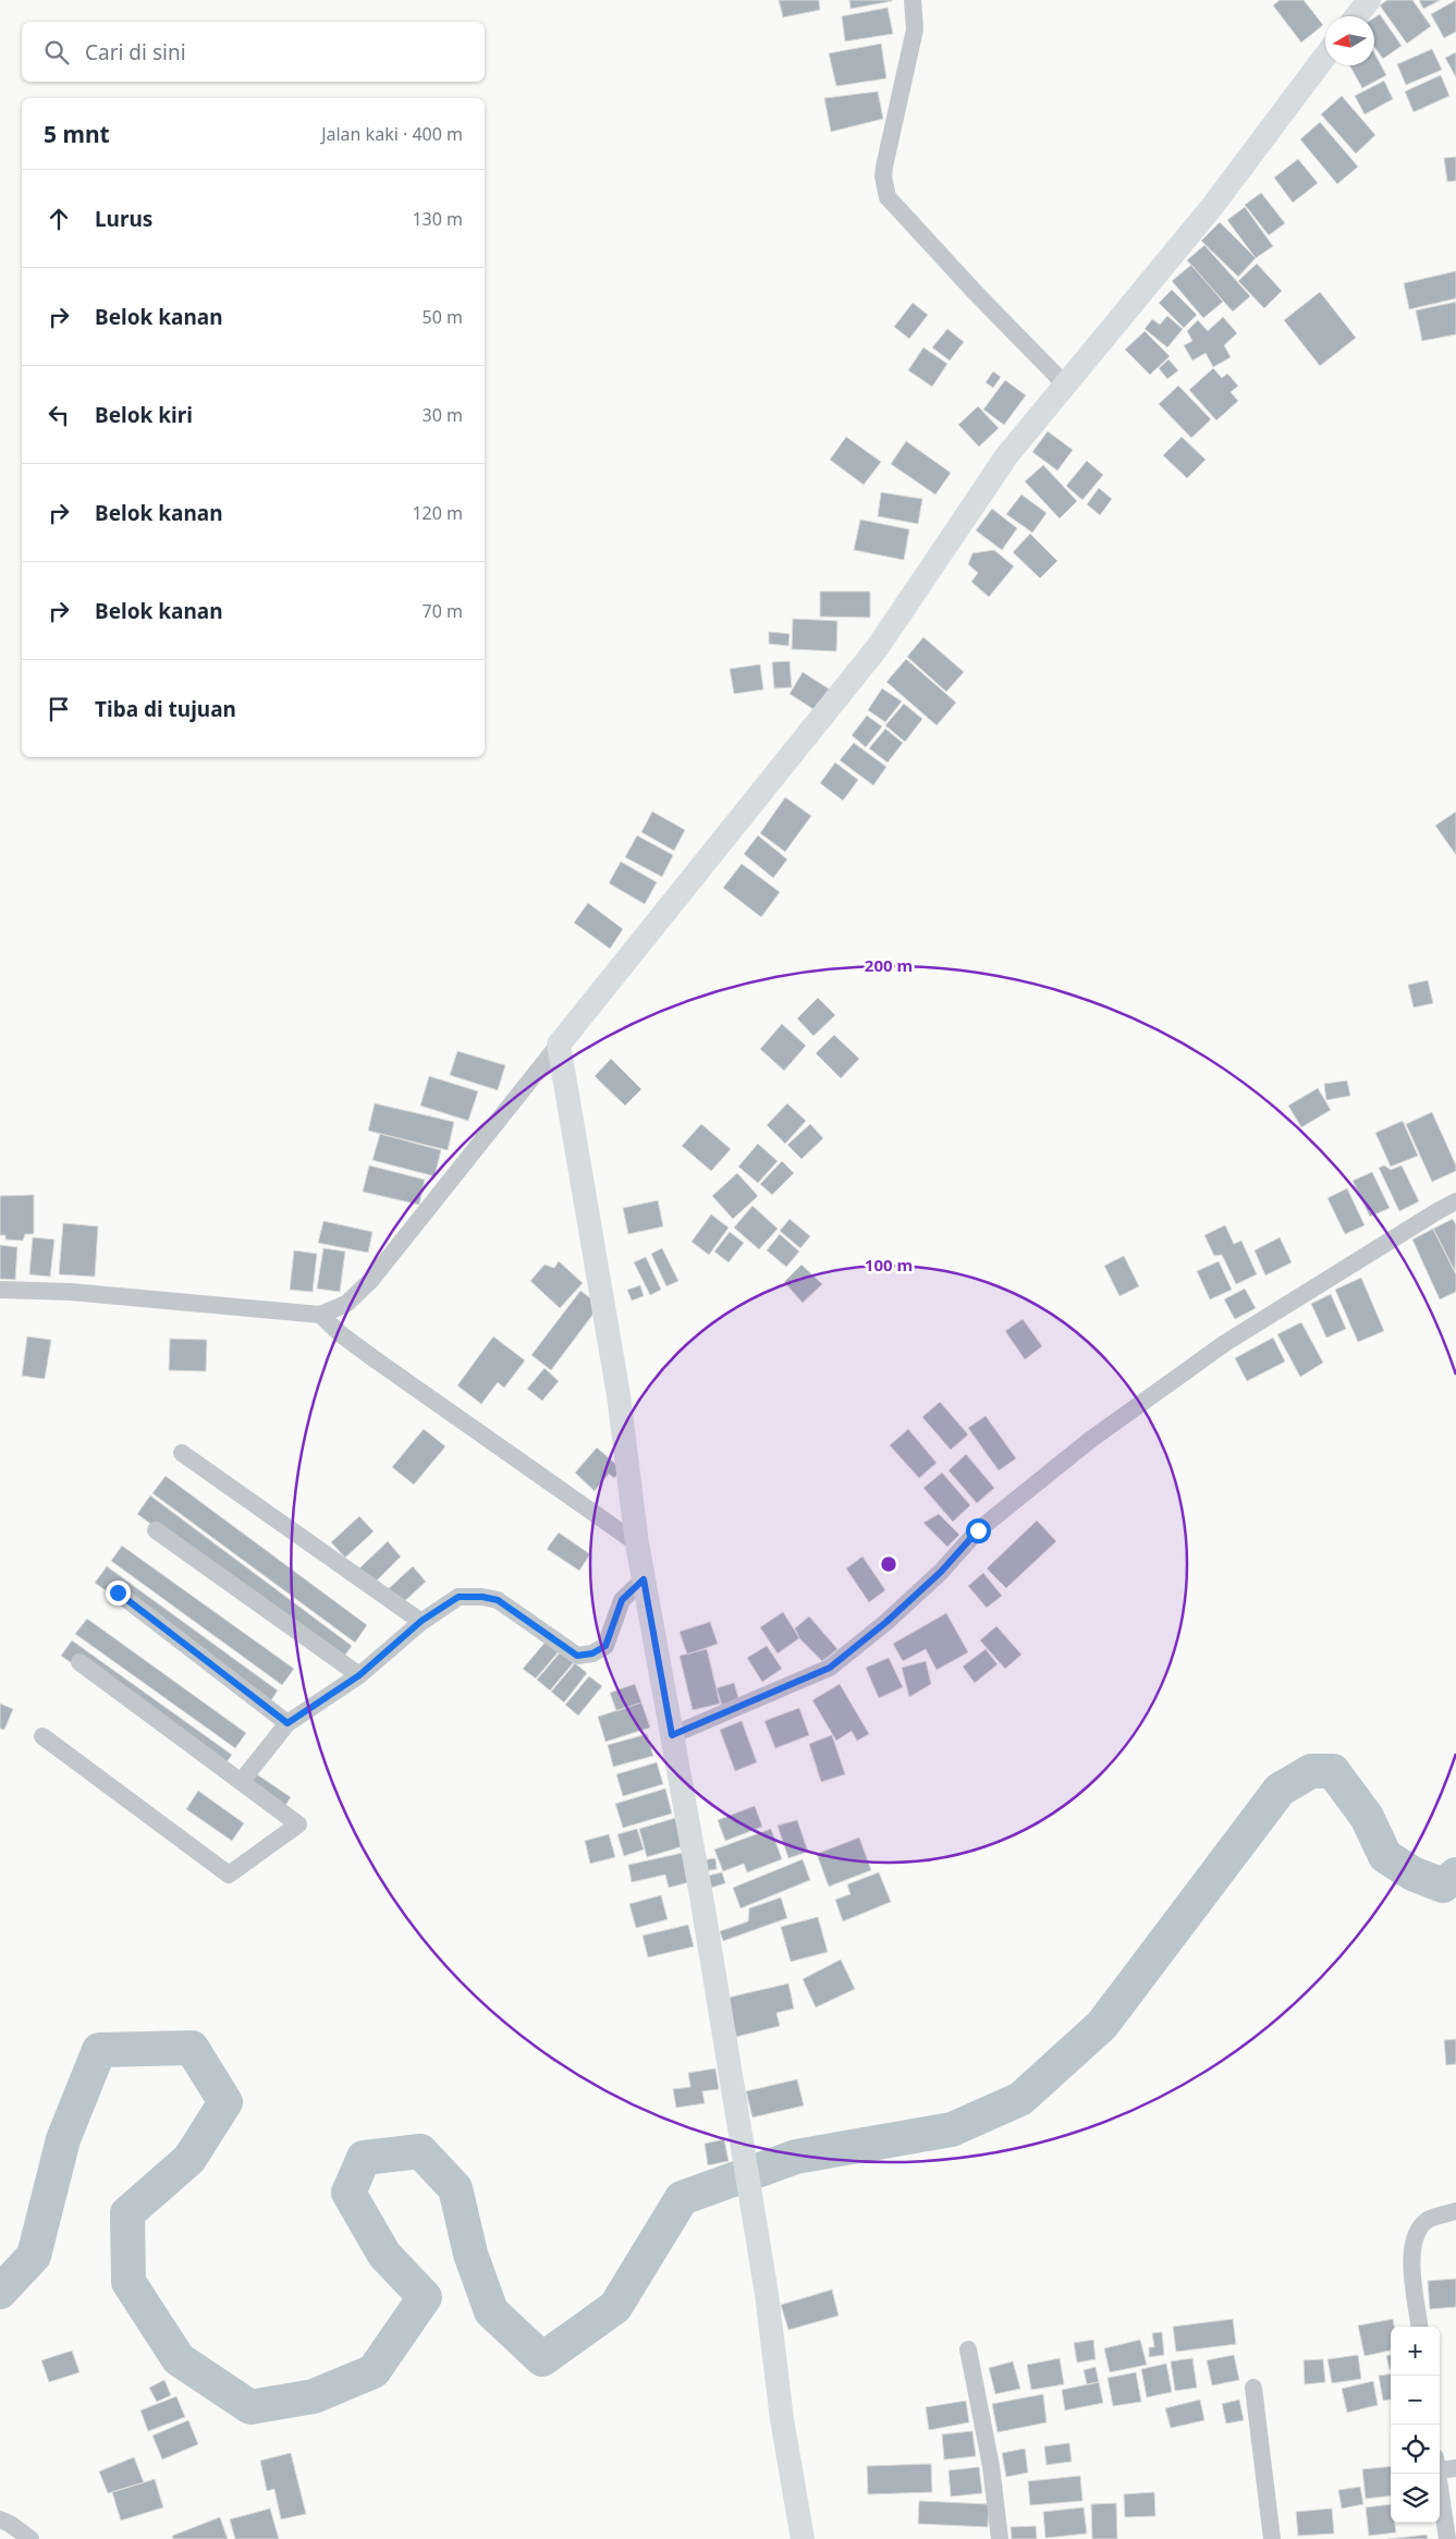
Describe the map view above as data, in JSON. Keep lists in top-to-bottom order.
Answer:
{
  "north": "left",
  "page": {
    "search": "Cari di sini",
    "heading": ["5 mnt", "Jalan kaki · 400 m"],
    "list": [
      ["Lurus", "130 m"],
      ["Belok kanan", "50 m"],
      ["Belok kiri", "30 m"],
      ["Belok kanan", "120 m"],
      ["Belok kanan", "70 m"],
      "Tiba di tujuan"
    ],
    "map_buttons": ["+", "−"]
  },
  "rings": ["200 m", "100 m"]
}
